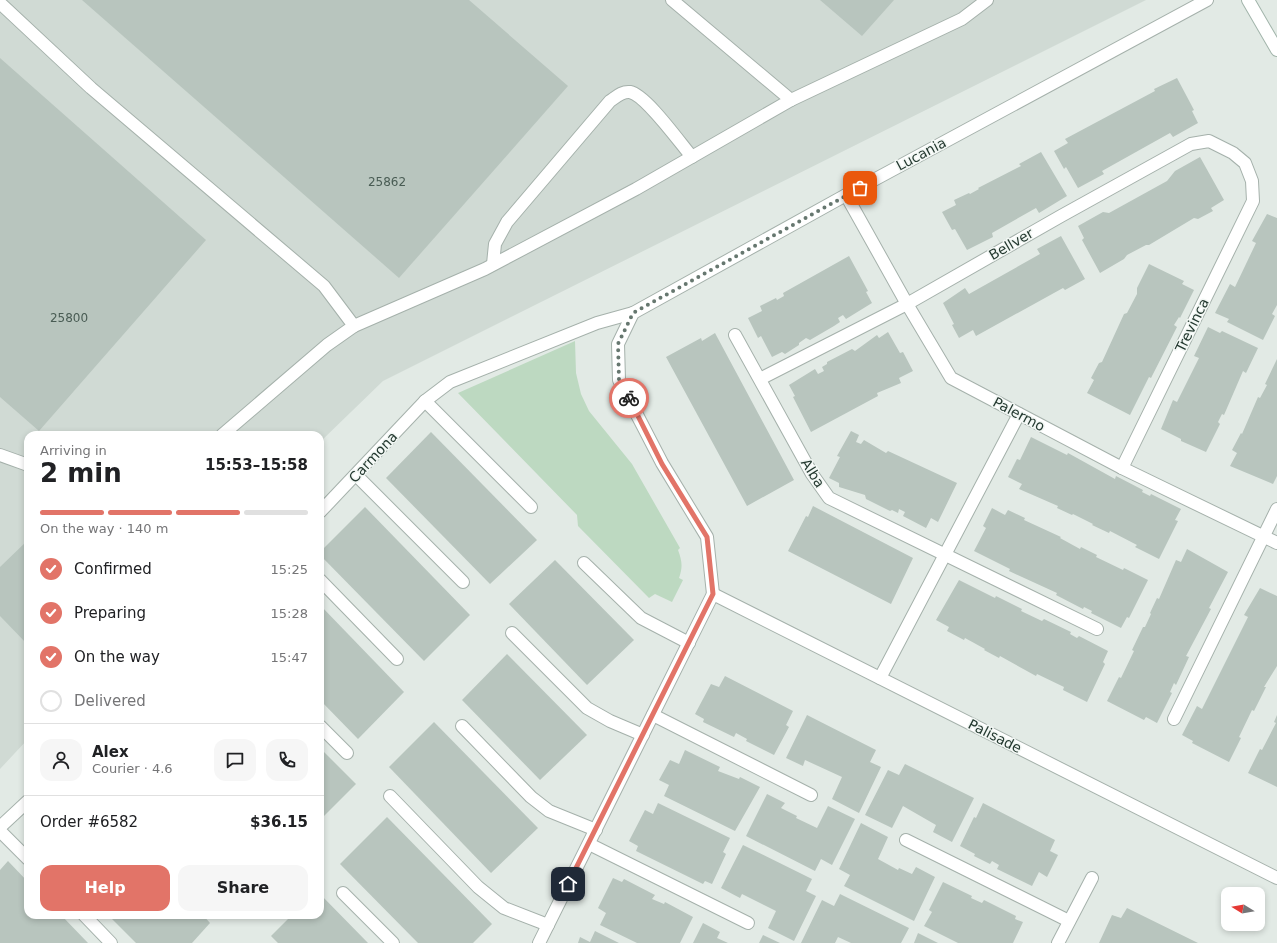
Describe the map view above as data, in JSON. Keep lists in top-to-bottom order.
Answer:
{
  "streets": {
    "street": [
      "Lucania",
      "Bellver",
      "Trevinca",
      "Palermo",
      "Carmona",
      "Alba",
      "Palisade"
    ]
  },
  "crossings": [
    ["Lucania", "Palermo"],
    ["Lucania", "Carmona"],
    ["Bellver", "Trevinca"],
    ["Bellver", "Palermo"],
    ["Bellver", "Alba"],
    ["Trevinca", "Palermo"]
  ],
  "house_numbers": ["25862", "25800"],
  "north": "left",
  "page": {
    "heading": ["2 min", "Arriving in", "15:53–15:58"],
    "panel": [
      "Alex",
      "Courier · 4.6",
      "Order #6582",
      "$36.15"
    ],
    "bar": "On the way · 140 m",
    "list": [
      ["Confirmed", "15:25"],
      ["Preparing", "15:28"],
      ["On the way", "15:47"],
      "Delivered"
    ],
    "buttons": ["Help", "Share"]
  }
}
